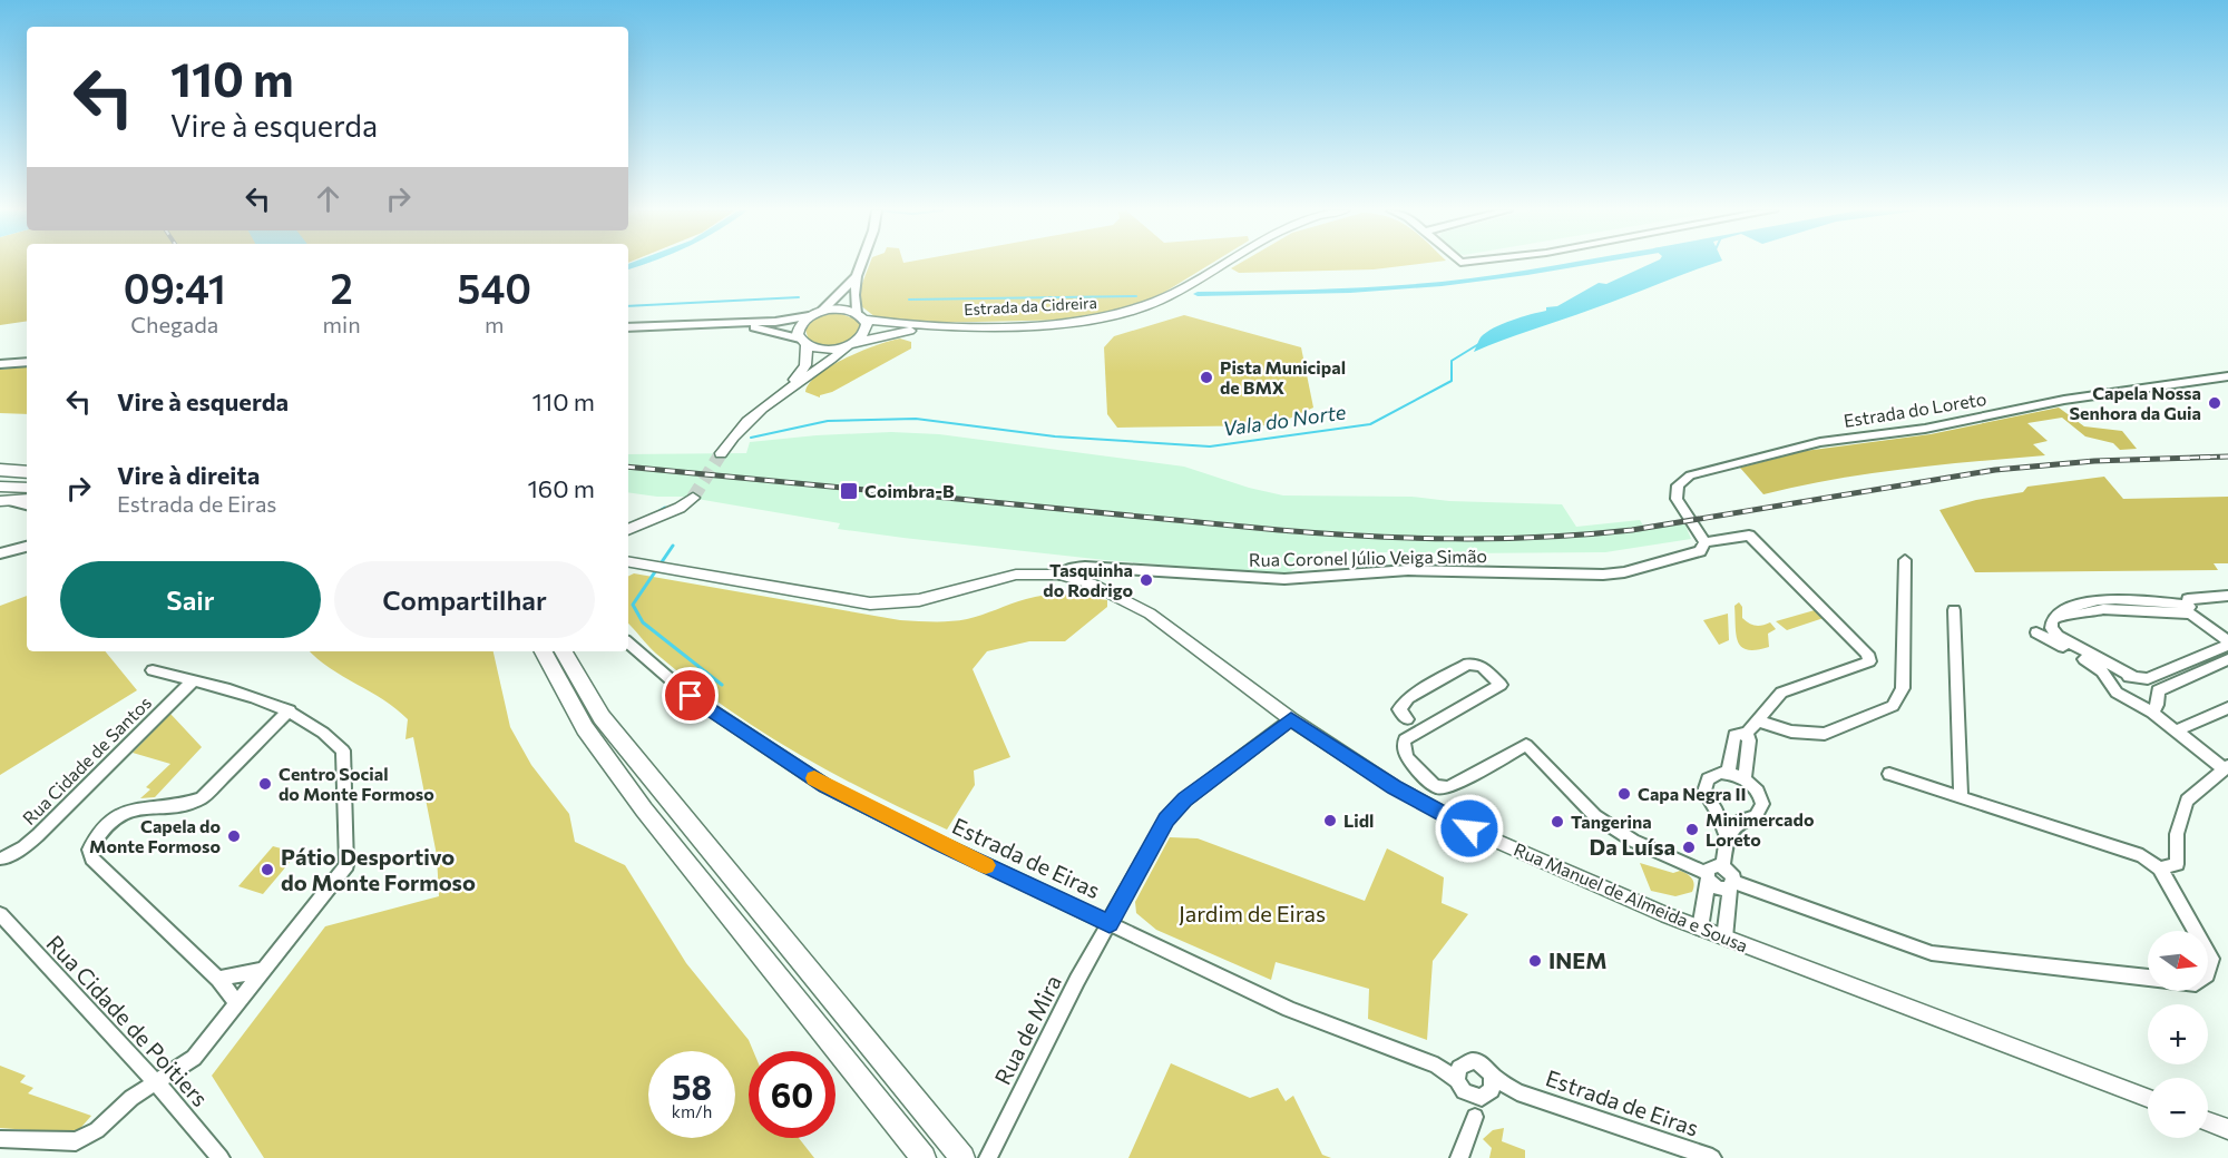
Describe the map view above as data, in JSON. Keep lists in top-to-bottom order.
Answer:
{
  "streets": {
    "main road": ["Estrada da Cidreira", "Rua Manuel de Almeida e Sousa"],
    "street": [
      "Estrada do Loreto",
      "Rua Coronel Júlio Veiga Simão",
      "Rua Cidade de Santos",
      "Estrada de Eiras",
      "Rua Cidade de Poitiers",
      "Rua de Mira"
    ]
  },
  "crossings": [
    ["Estrada do Loreto", "Rua Coronel Júlio Veiga Simão"],
    ["Rua Coronel Júlio Veiga Simão", "Rua Manuel de Almeida e Sousa"],
    ["Estrada de Eiras", "Rua de Mira"],
    ["Rua Manuel de Almeida e Sousa", "Rua de Mira"]
  ],
  "water": ["Vala do Norte"],
  "parks": ["Jardim de Eiras"],
  "places": {
    "other": [
      "Pista Municipal de BMX",
      "Capela Nossa Senhora da Guia",
      "Tasquinha do Rodrigo",
      "Centro Social do Monte Formoso",
      "Capa Negra II",
      "Lidl",
      "Tangerina",
      "Minimercado Loreto",
      "Capela do Monte Formoso",
      "Da Luísa",
      "Pátio Desportivo do Monte Formoso",
      "INEM"
    ],
    "transit": ["Coimbra-B"]
  },
  "north": "right",
  "page": {
    "turn": ["110 m", "Vire à esquerda"],
    "eta": [
      "09:41",
      "Chegada",
      "2",
      "min",
      "540",
      "m"
    ],
    "list": [
      {
        "name": "Vire à esquerda",
        "value": "110 m"
      },
      {
        "name": "Vire à direita",
        "note": "Estrada de Eiras",
        "value": "160 m"
      }
    ],
    "buttons": ["Sair", "Compartilhar"],
    "map_buttons": ["+", "−"],
    "speed": "58 km/h",
    "limit": "60"
  }
}
